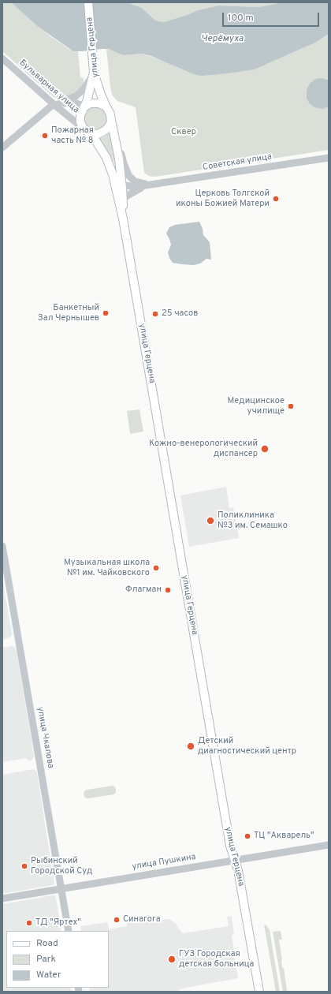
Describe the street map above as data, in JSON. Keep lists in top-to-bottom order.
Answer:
{
  "streets": {
    "main road": ["улица Герцена"],
    "street": [
      "Бульварная улица",
      "Советская улица",
      "улица Чкалова",
      "улица Пушкина"
    ]
  },
  "crossings": [
    ["улица Герцена", "Бульварная улица"],
    ["улица Герцена", "Советская улица"],
    ["улица Герцена", "улица Пушкина"],
    ["улица Чкалова", "улица Пушкина"]
  ],
  "water": ["Черёмуха"],
  "parks": ["Сквер"],
  "places": [
    "Пожарная часть № 8",
    "Церковь Толгской иконы Божией Матери",
    "Банкетный Зал Чернышев",
    "25 часов",
    "Медицинское училище",
    "Кожно-венерологический диспансер",
    "Поликлиника №3 им. Семашко",
    "Музыкальная школа №1 им. Чайковского",
    "Флагман",
    "Детский диагностический центр",
    "ТЦ \"Акварель\"",
    "Рыбинский Городской Суд",
    "Синагога",
    "ТД \"Яртех\"",
    "ГУЗ Городская детская больница"
  ],
  "legend": ["Road", "Park", "Water"],
  "scale_bar": "100 m"
}
